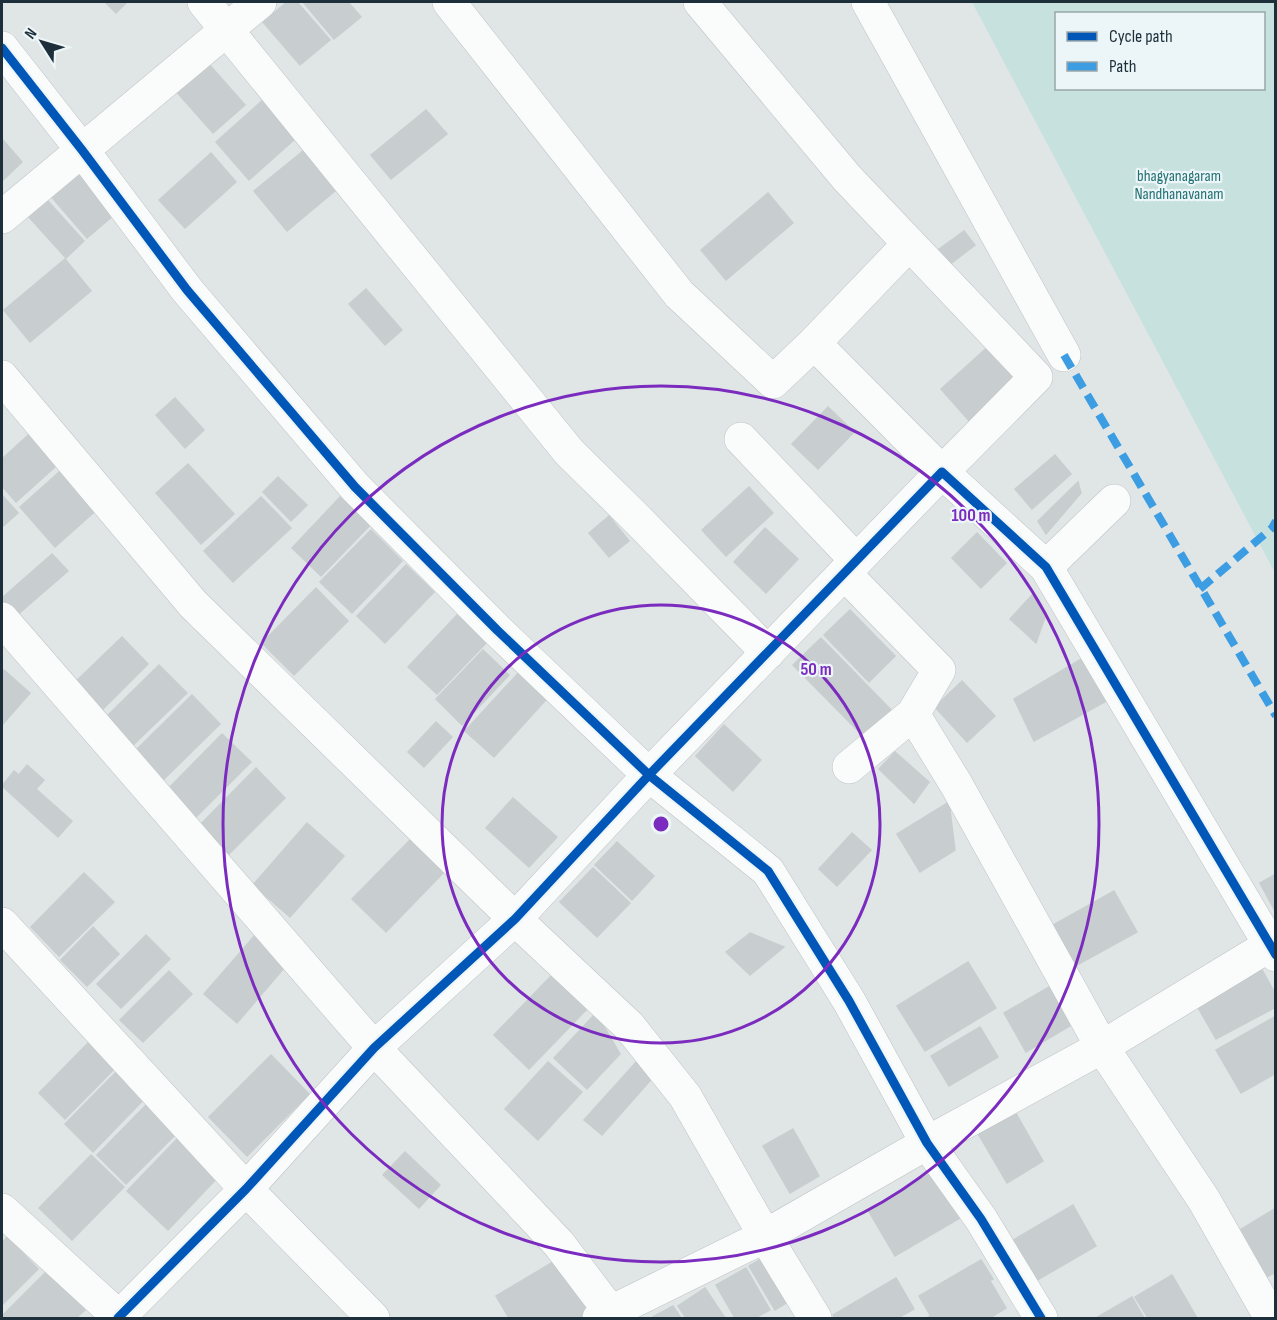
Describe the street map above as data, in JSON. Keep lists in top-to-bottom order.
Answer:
{
  "parks": ["bhagyanagaram Nandhanavanam"],
  "legend": ["Cycle path", "Path"],
  "north": "top left",
  "rings": ["100 m", "50 m"]
}
